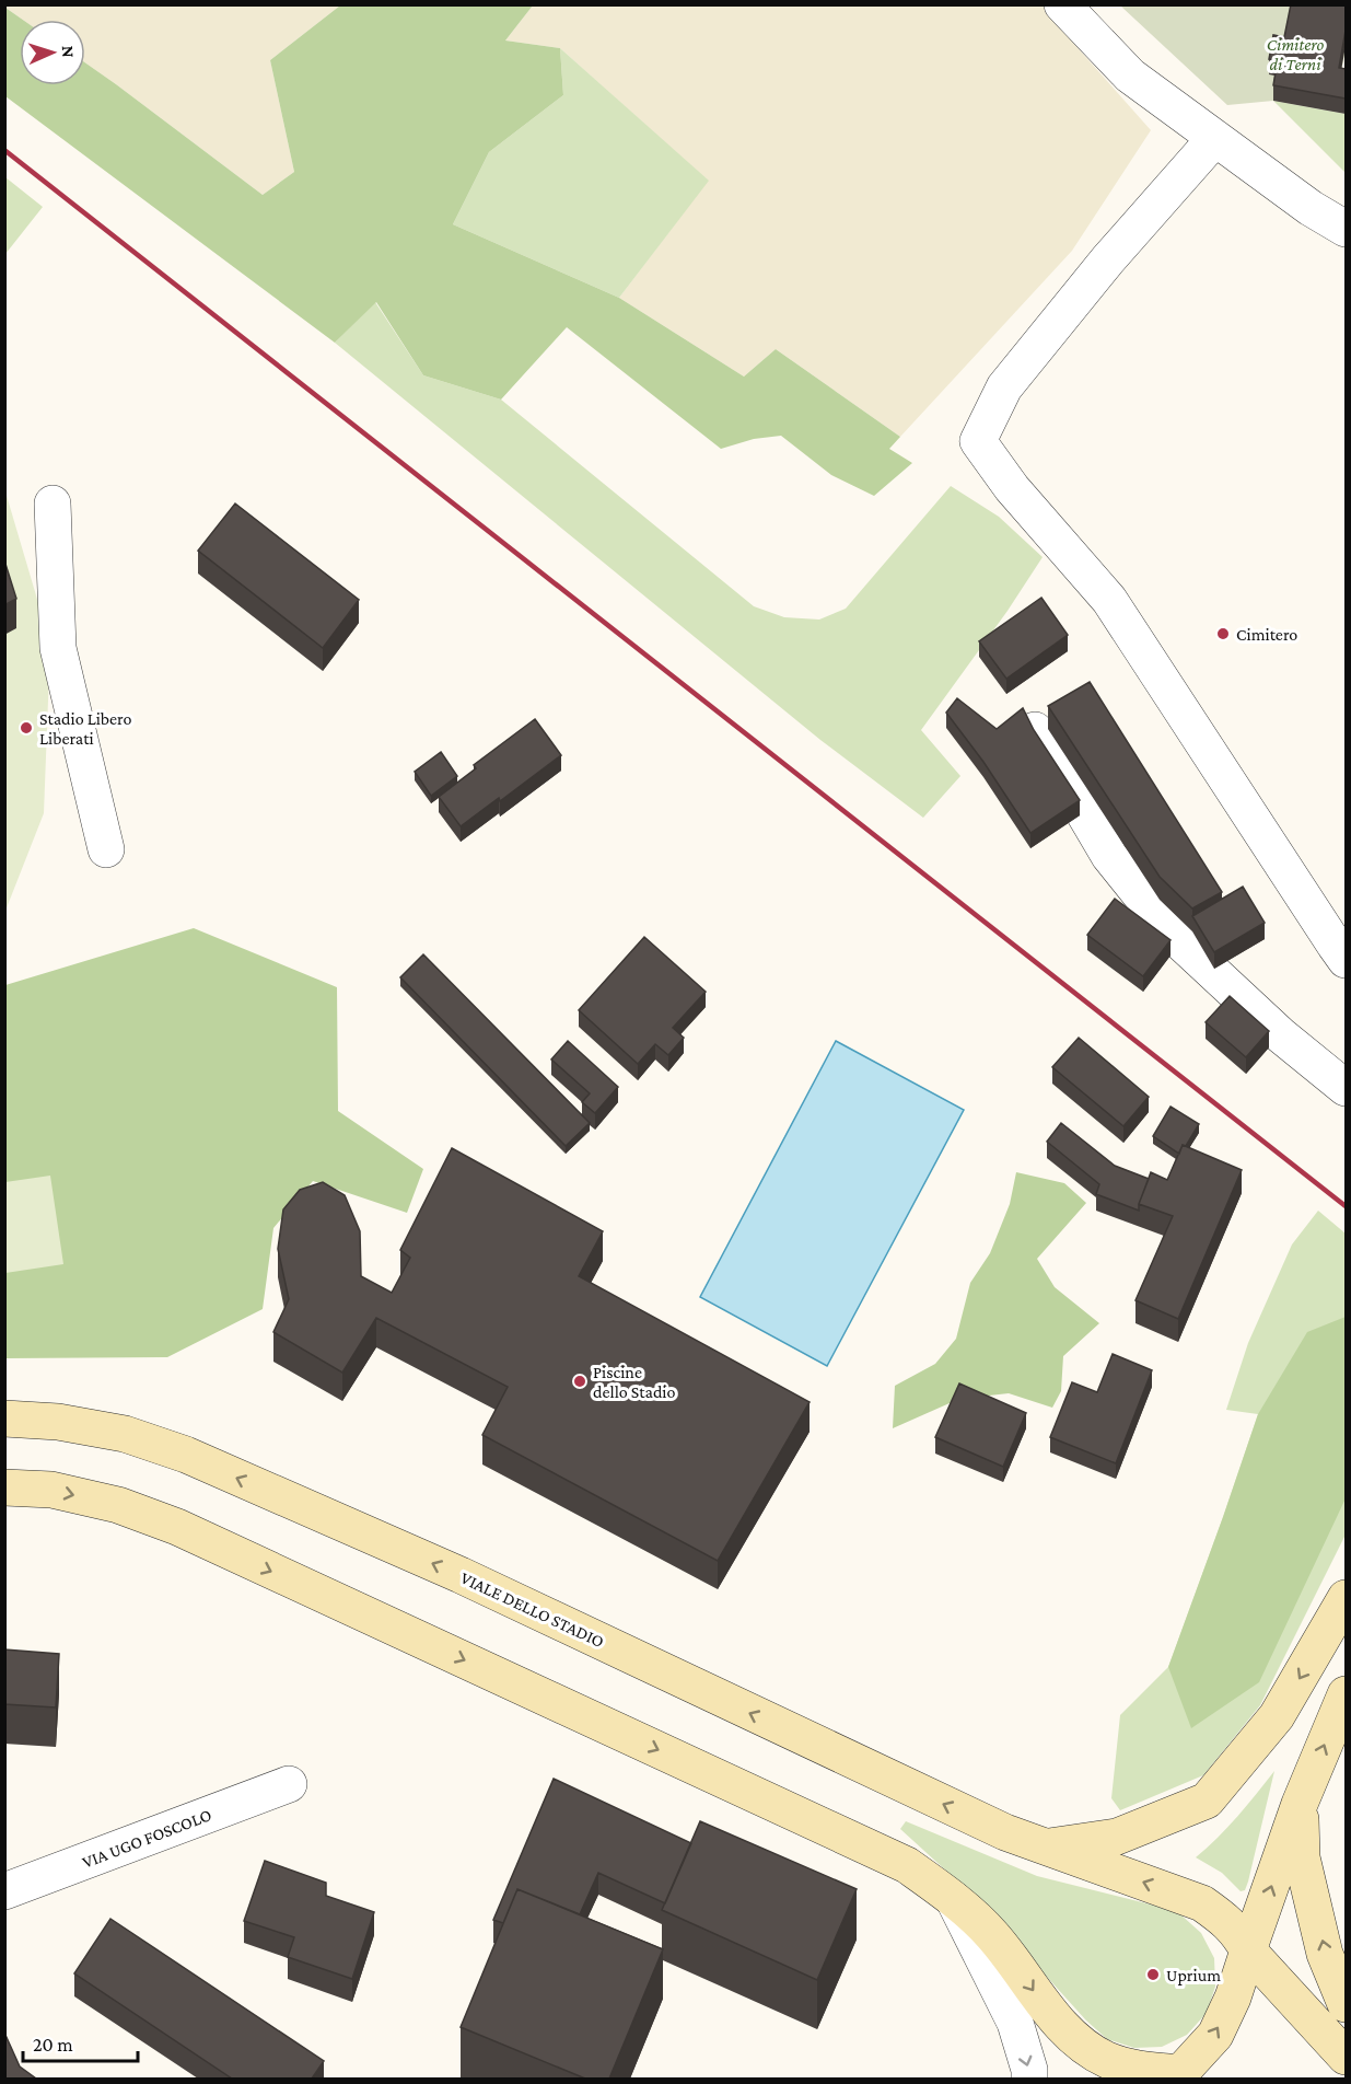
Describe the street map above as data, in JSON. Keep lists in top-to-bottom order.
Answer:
{
  "streets": {
    "main road": ["VIALE DELLO STADIO"],
    "street": ["VIA UGO FOSCOLO"]
  },
  "parks": ["Cimitero di Terni"],
  "places": [
    "Cimitero",
    "Stadio Libero Liberati",
    "Piscine dello Stadio",
    "Uprium"
  ],
  "scale_bar": "20 m",
  "north": "right"
}
